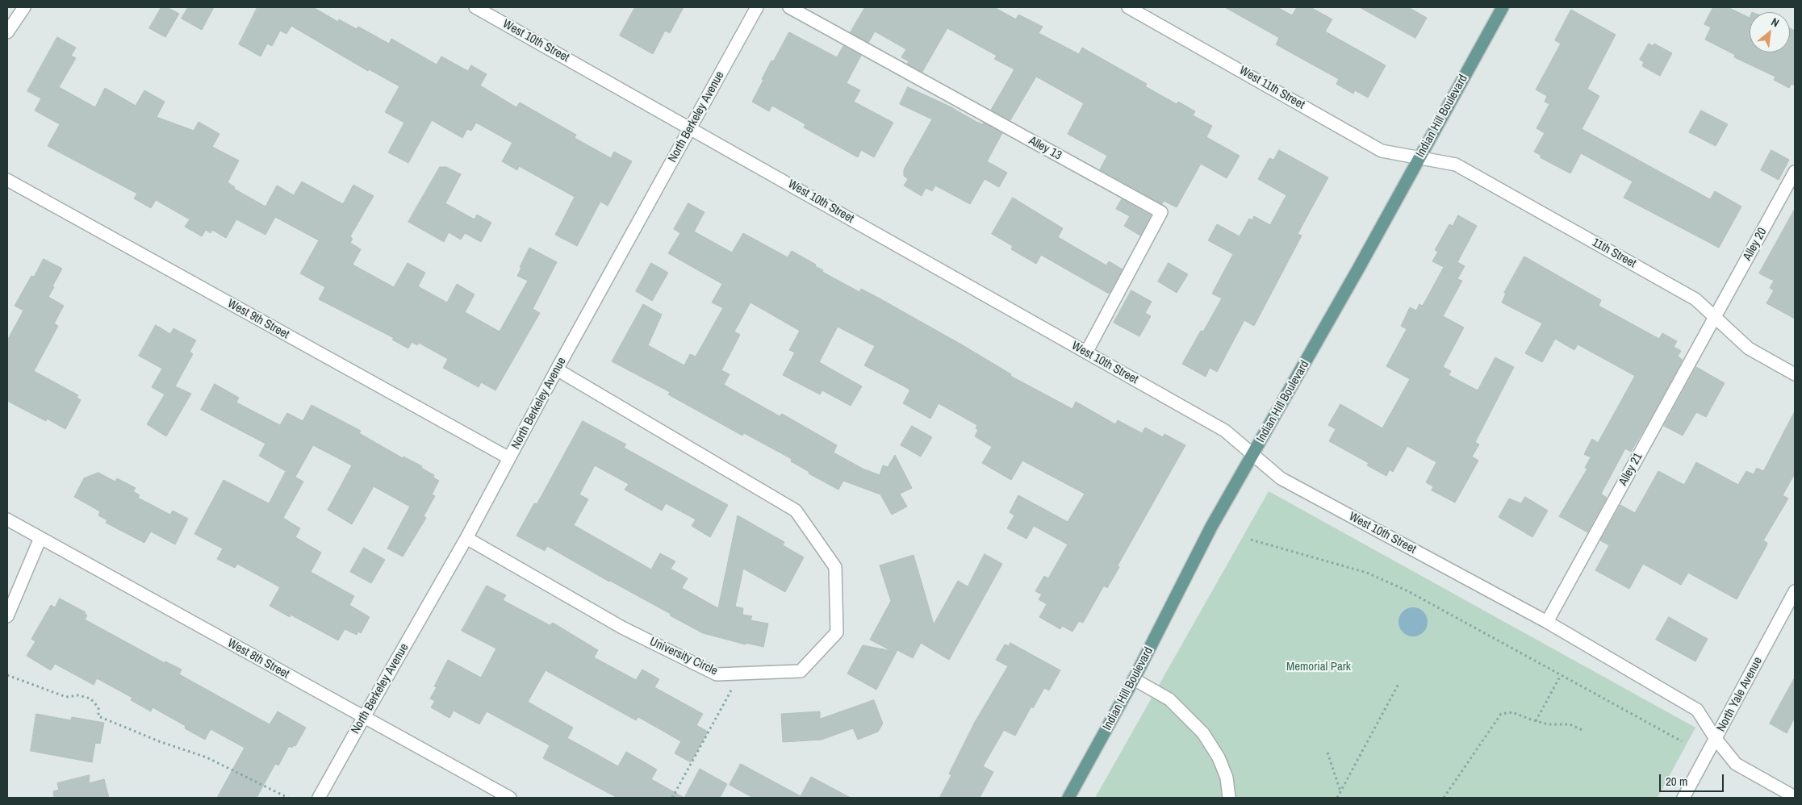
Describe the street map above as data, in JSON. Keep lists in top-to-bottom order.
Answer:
{
  "streets": {
    "main road": ["Indian Hill Boulevard"],
    "street": [
      "West 10th Street",
      "West 11th Street",
      "North Berkeley Avenue",
      "Alley 13",
      "Alley 20",
      "11th Street",
      "West 9th Street",
      "Alley 21",
      "University Circle",
      "West 8th Street",
      "North Yale Avenue"
    ]
  },
  "crossings": [
    ["West 10th Street", "Indian Hill Boulevard"],
    ["West 10th Street", "North Berkeley Avenue"],
    ["West 10th Street", "Alley 13"],
    ["West 10th Street", "Alley 21"],
    ["West 10th Street", "North Yale Avenue"],
    ["West 11th Street", "Indian Hill Boulevard"],
    ["West 11th Street", "11th Street"],
    ["Indian Hill Boulevard", "11th Street"],
    ["North Berkeley Avenue", "West 9th Street"],
    ["North Berkeley Avenue", "University Circle"],
    ["North Berkeley Avenue", "West 8th Street"],
    ["Alley 20", "11th Street"],
    ["Alley 20", "Alley 21"],
    ["11th Street", "Alley 21"]
  ],
  "parks": ["Memorial Park"],
  "scale_bar": "20 m",
  "north": "top right"
}
